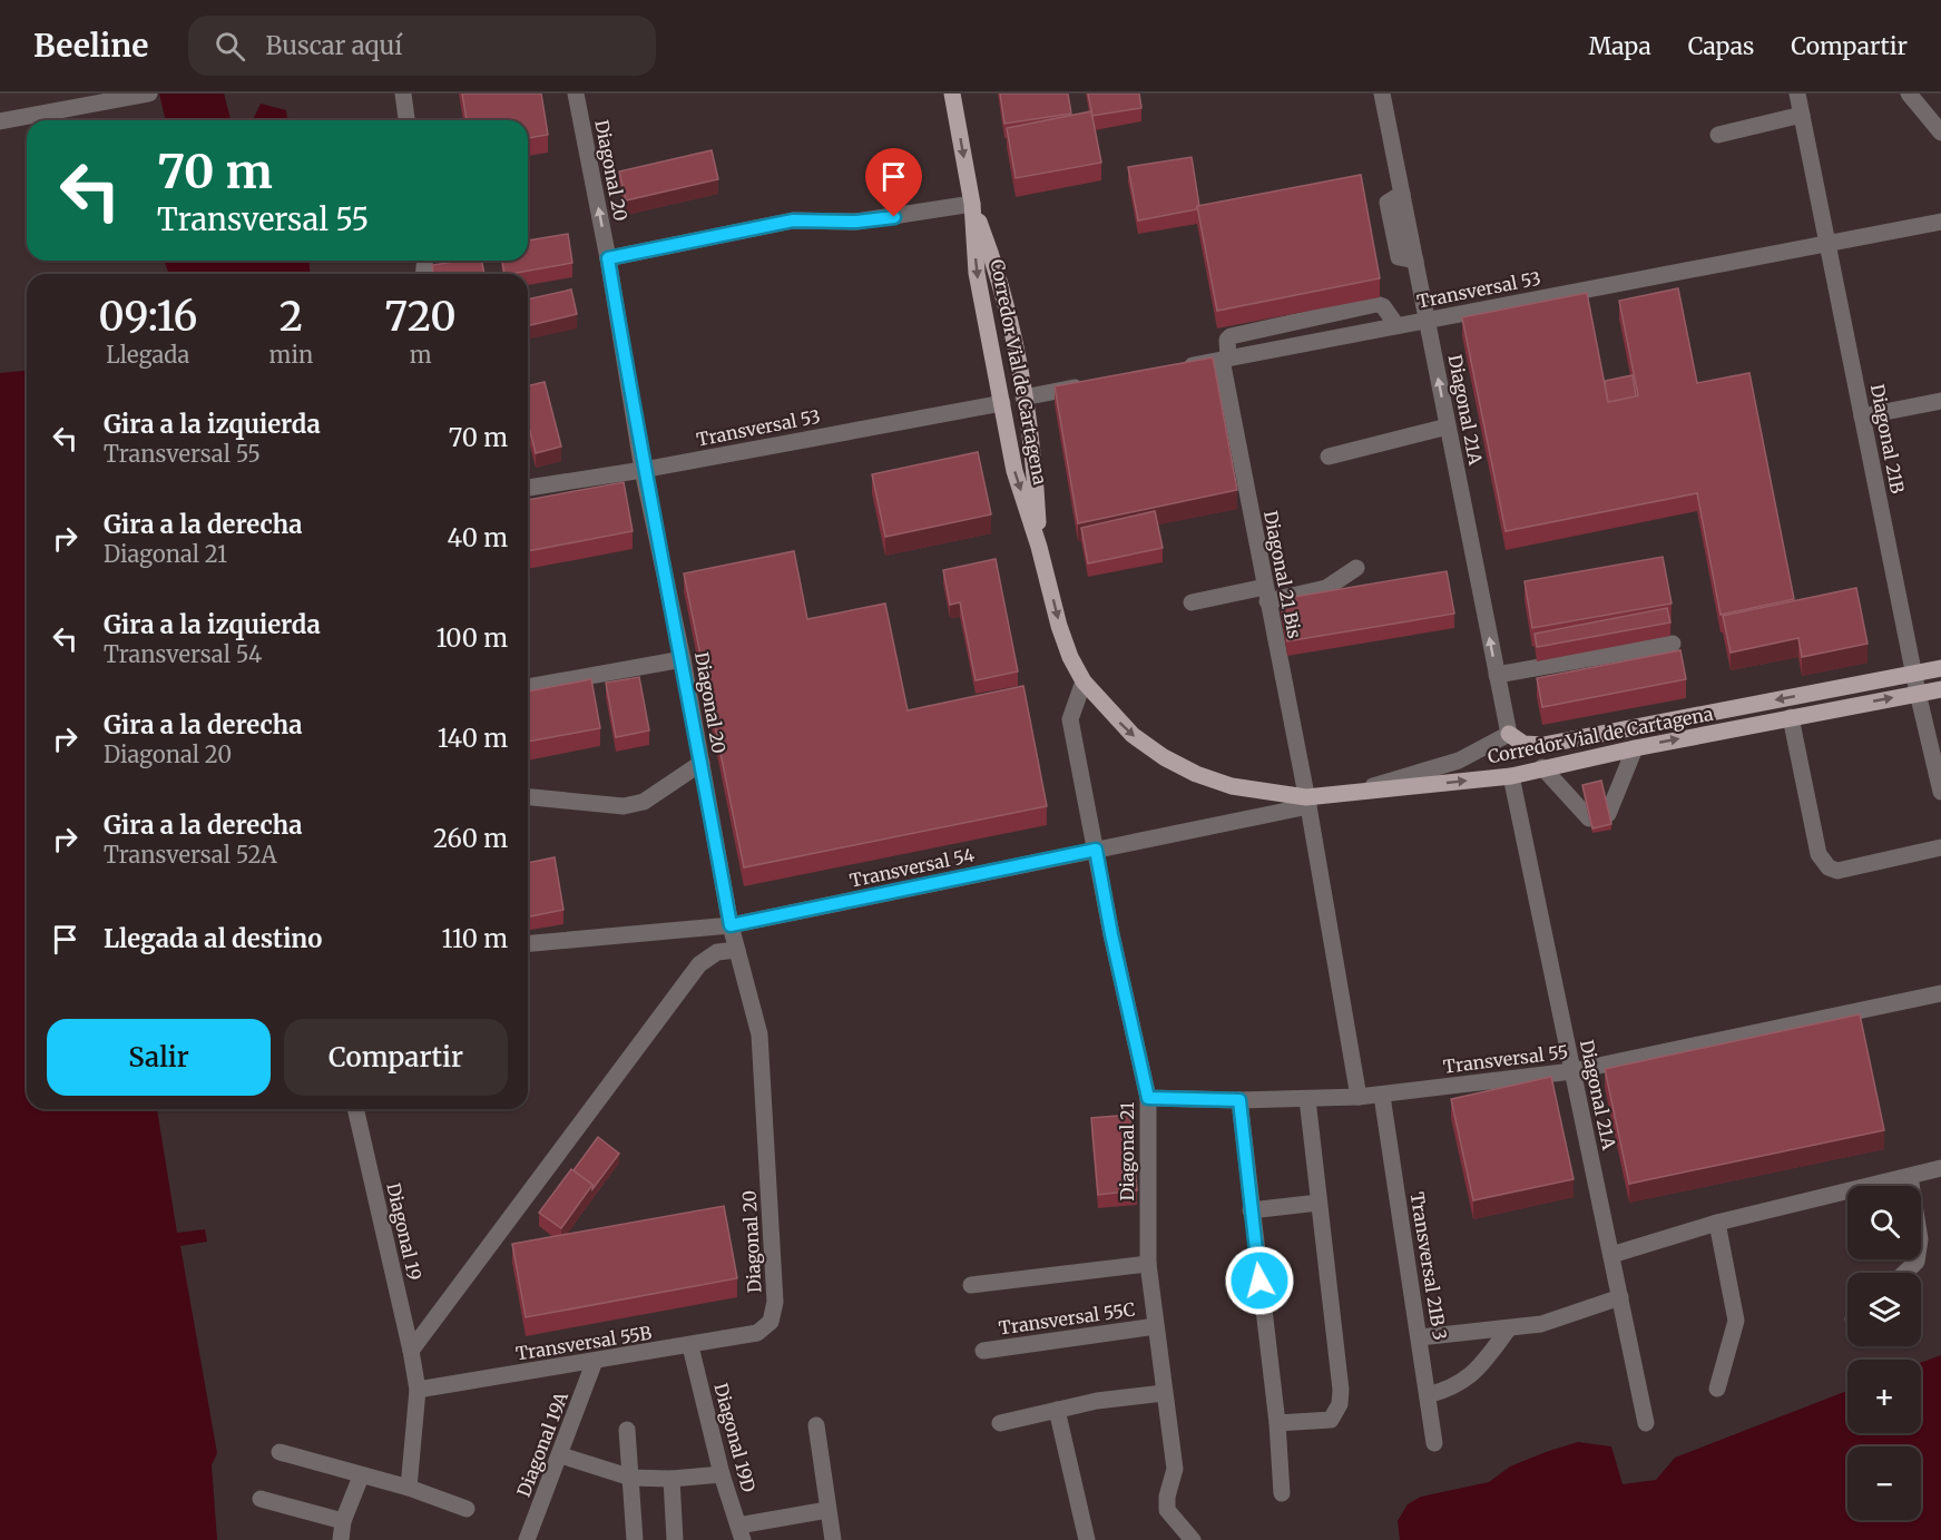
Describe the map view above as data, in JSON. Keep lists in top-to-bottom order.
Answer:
{
  "streets": {
    "main road": ["Corredor Vial de Cartagena"],
    "street": [
      "Diagonal 20",
      "Transversal 53",
      "Diagonal 21A",
      "Diagonal 21B",
      "Diagonal 21 Bis",
      "Transversal 54",
      "Transversal 55",
      "Diagonal 21",
      "Diagonal 19",
      "Transversal 21B 3",
      "Transversal 55C",
      "Transversal 55B",
      "Diagonal 19D",
      "Diagonal 19A"
    ]
  },
  "crossings": [
    ["Diagonal 20", "Transversal 53"],
    ["Diagonal 20", "Transversal 54"],
    ["Diagonal 20", "Transversal 55B"],
    ["Transversal 53", "Corredor Vial de Cartagena"],
    ["Transversal 53", "Diagonal 21A"],
    ["Transversal 53", "Diagonal 21B"],
    ["Transversal 53", "Diagonal 21 Bis"],
    ["Corredor Vial de Cartagena", "Diagonal 21A"],
    ["Corredor Vial de Cartagena", "Diagonal 21B"],
    ["Corredor Vial de Cartagena", "Diagonal 21 Bis"],
    ["Corredor Vial de Cartagena", "Transversal 54"],
    ["Corredor Vial de Cartagena", "Diagonal 21"],
    ["Diagonal 21A", "Transversal 55"],
    ["Diagonal 21 Bis", "Transversal 54"],
    ["Transversal 54", "Diagonal 21"],
    ["Transversal 55", "Diagonal 21"],
    ["Transversal 55", "Transversal 21B 3"],
    ["Diagonal 21", "Transversal 55C"],
    ["Diagonal 19", "Transversal 55B"],
    ["Transversal 55B", "Diagonal 19D"],
    ["Transversal 55B", "Diagonal 19A"]
  ],
  "page": {
    "header": "Beeline",
    "search": "Buscar aquí",
    "nav": ["Mapa", "Capas", "Compartir"],
    "turn": ["70 m", "Transversal 55"],
    "eta": [
      "09:16",
      "Llegada",
      "2",
      "min",
      "720",
      "m"
    ],
    "list": [
      {
        "name": "Gira a la izquierda",
        "note": "Transversal 55",
        "value": "70 m"
      },
      {
        "name": "Gira a la derecha",
        "note": "Diagonal 21",
        "value": "40 m"
      },
      {
        "name": "Gira a la izquierda",
        "note": "Transversal 54",
        "value": "100 m"
      },
      {
        "name": "Gira a la derecha",
        "note": "Diagonal 20",
        "value": "140 m"
      },
      {
        "name": "Gira a la derecha",
        "note": "Transversal 52A",
        "value": "260 m"
      },
      {
        "name": "Llegada al destino",
        "value": "110 m"
      }
    ],
    "buttons": ["Salir", "Compartir"],
    "map_buttons": ["+", "−"]
  }
}
